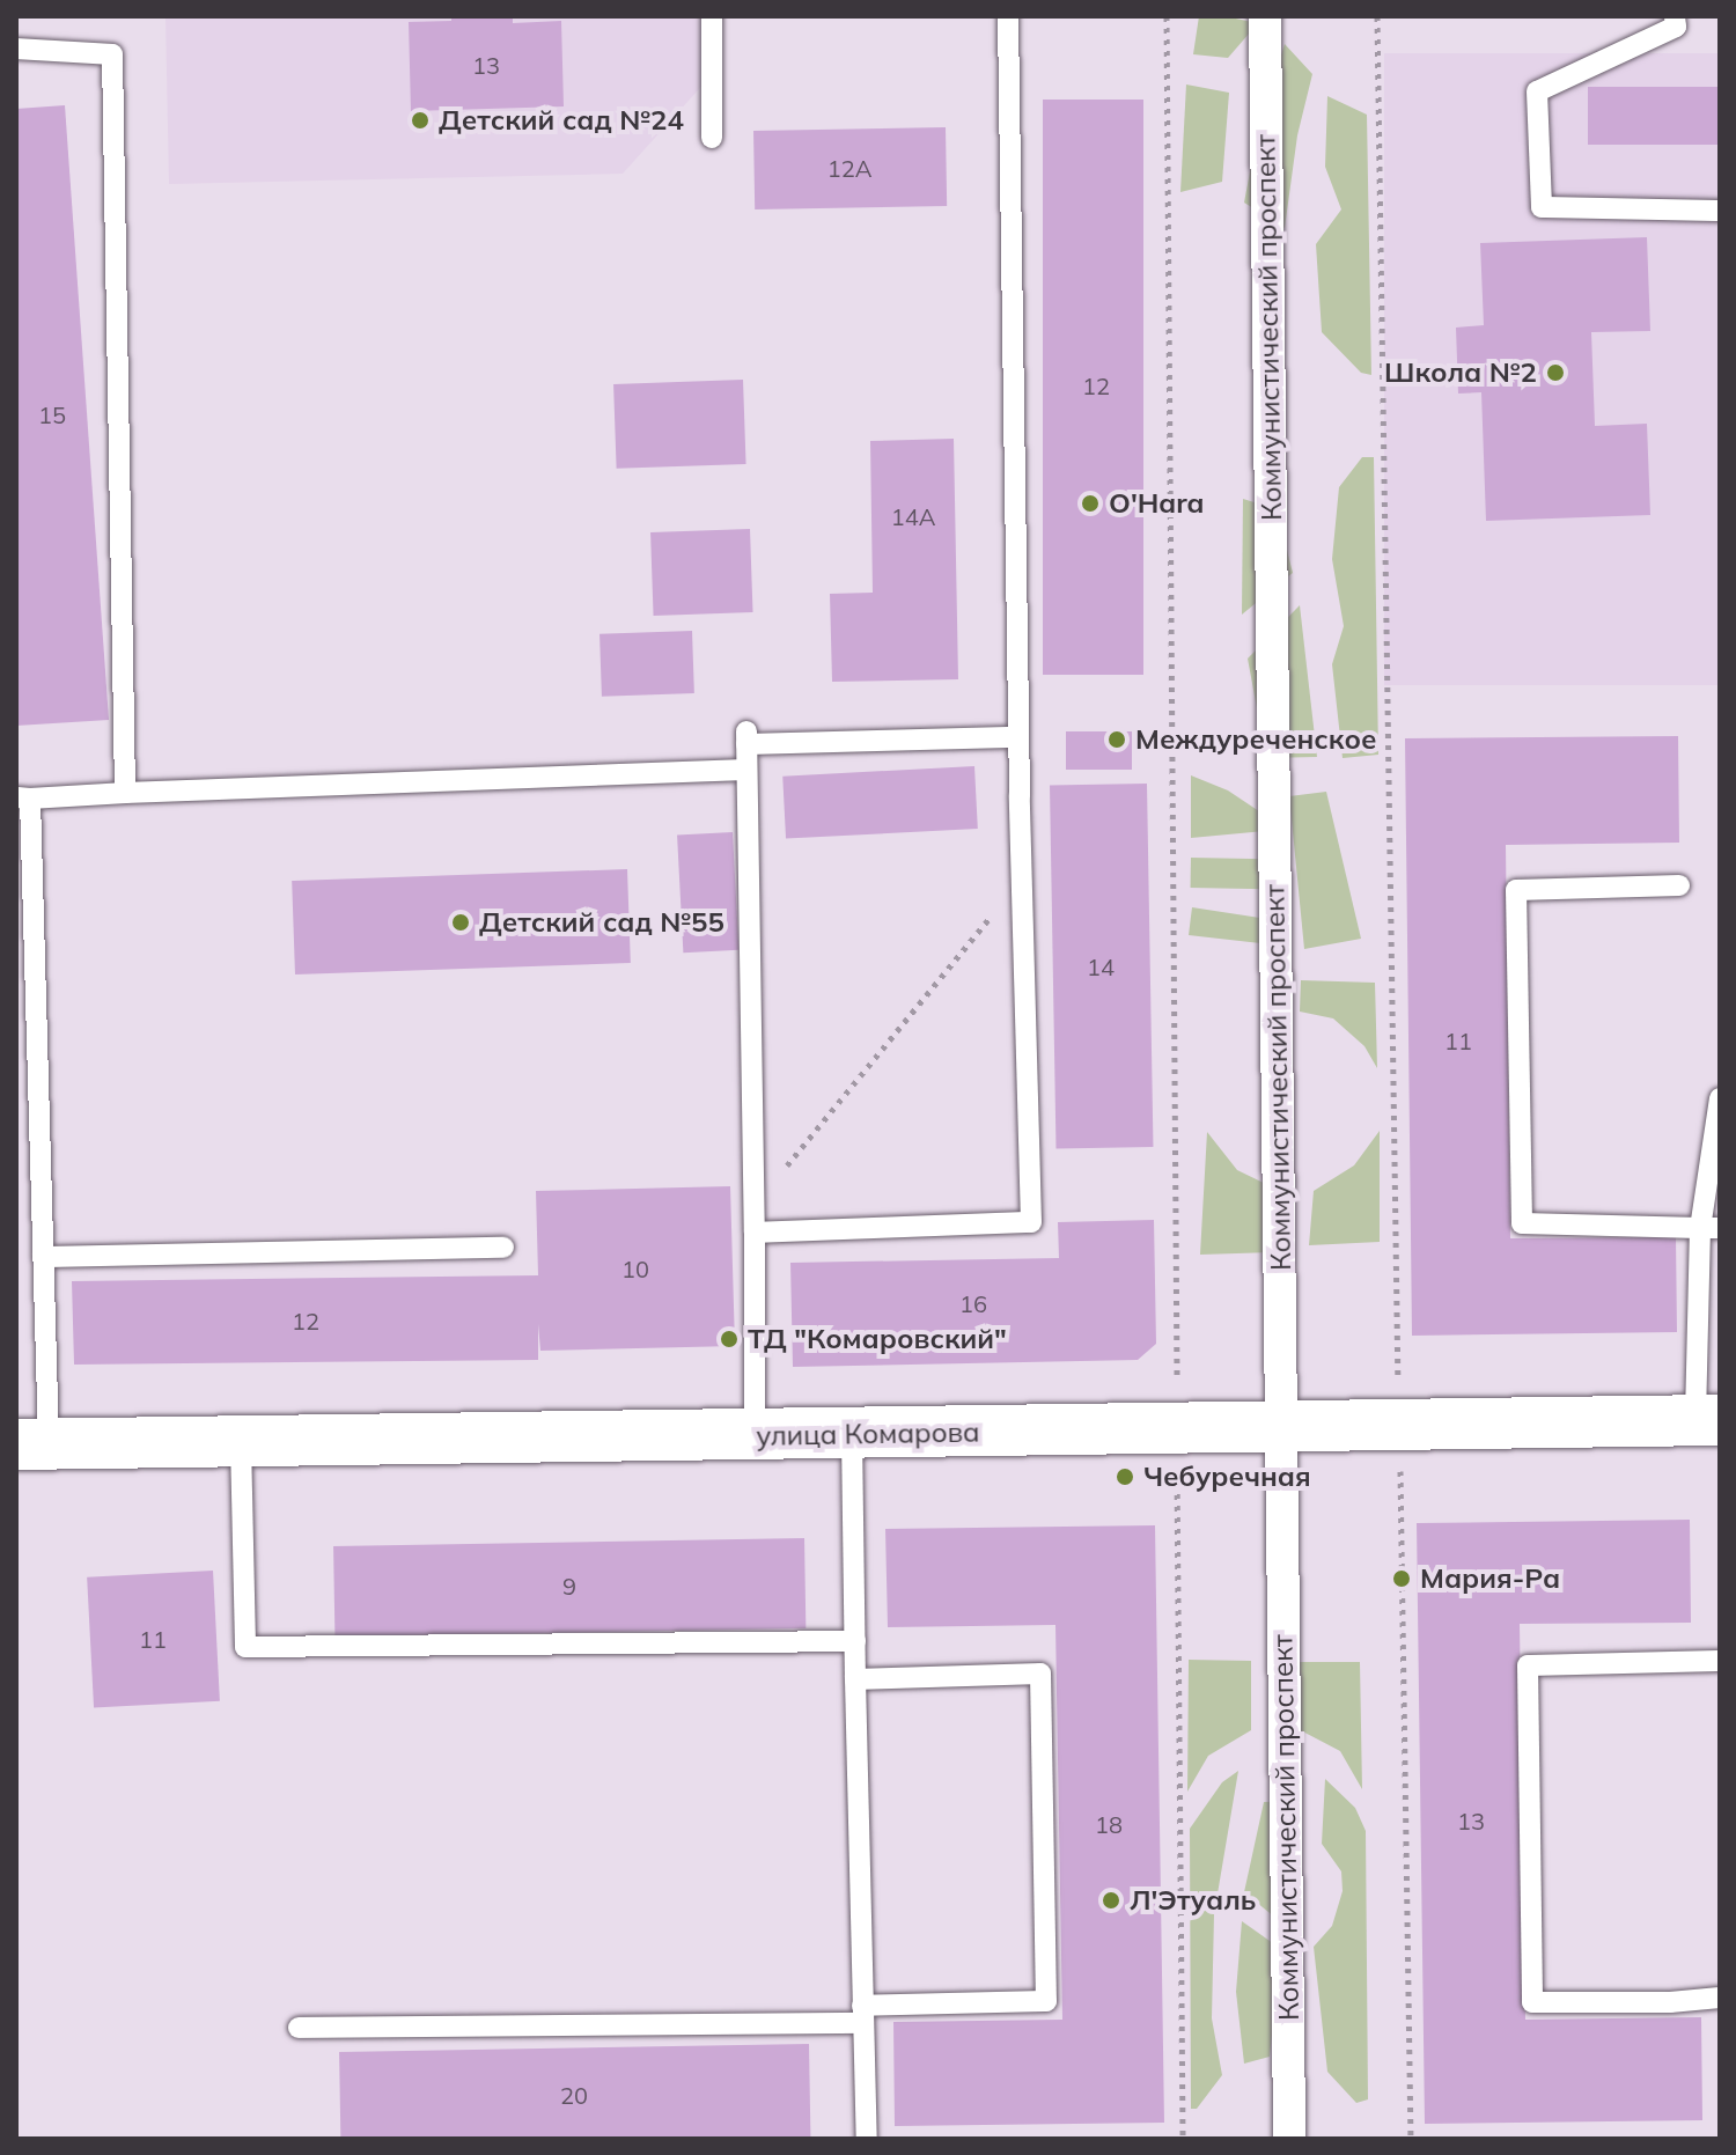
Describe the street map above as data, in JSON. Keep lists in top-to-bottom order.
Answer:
{
  "streets": {
    "street": ["Коммунистический проспект", "улица Комарова"]
  },
  "crossings": [
    ["Коммунистический проспект", "улица Комарова"]
  ],
  "places": [
    "Детский сад №24",
    "Школа №2",
    "O'Hara",
    "Междуреченское",
    "Детский сад №55",
    "ТД \"Комаровский\"",
    "Чебуречная",
    "Мария-Ра",
    "Л'Этуаль"
  ],
  "house_numbers": [
    "13",
    "12А",
    "12",
    "15",
    "14А",
    "14",
    "11",
    "10",
    "16",
    "12",
    "9",
    "11",
    "13",
    "18",
    "20"
  ]
}
